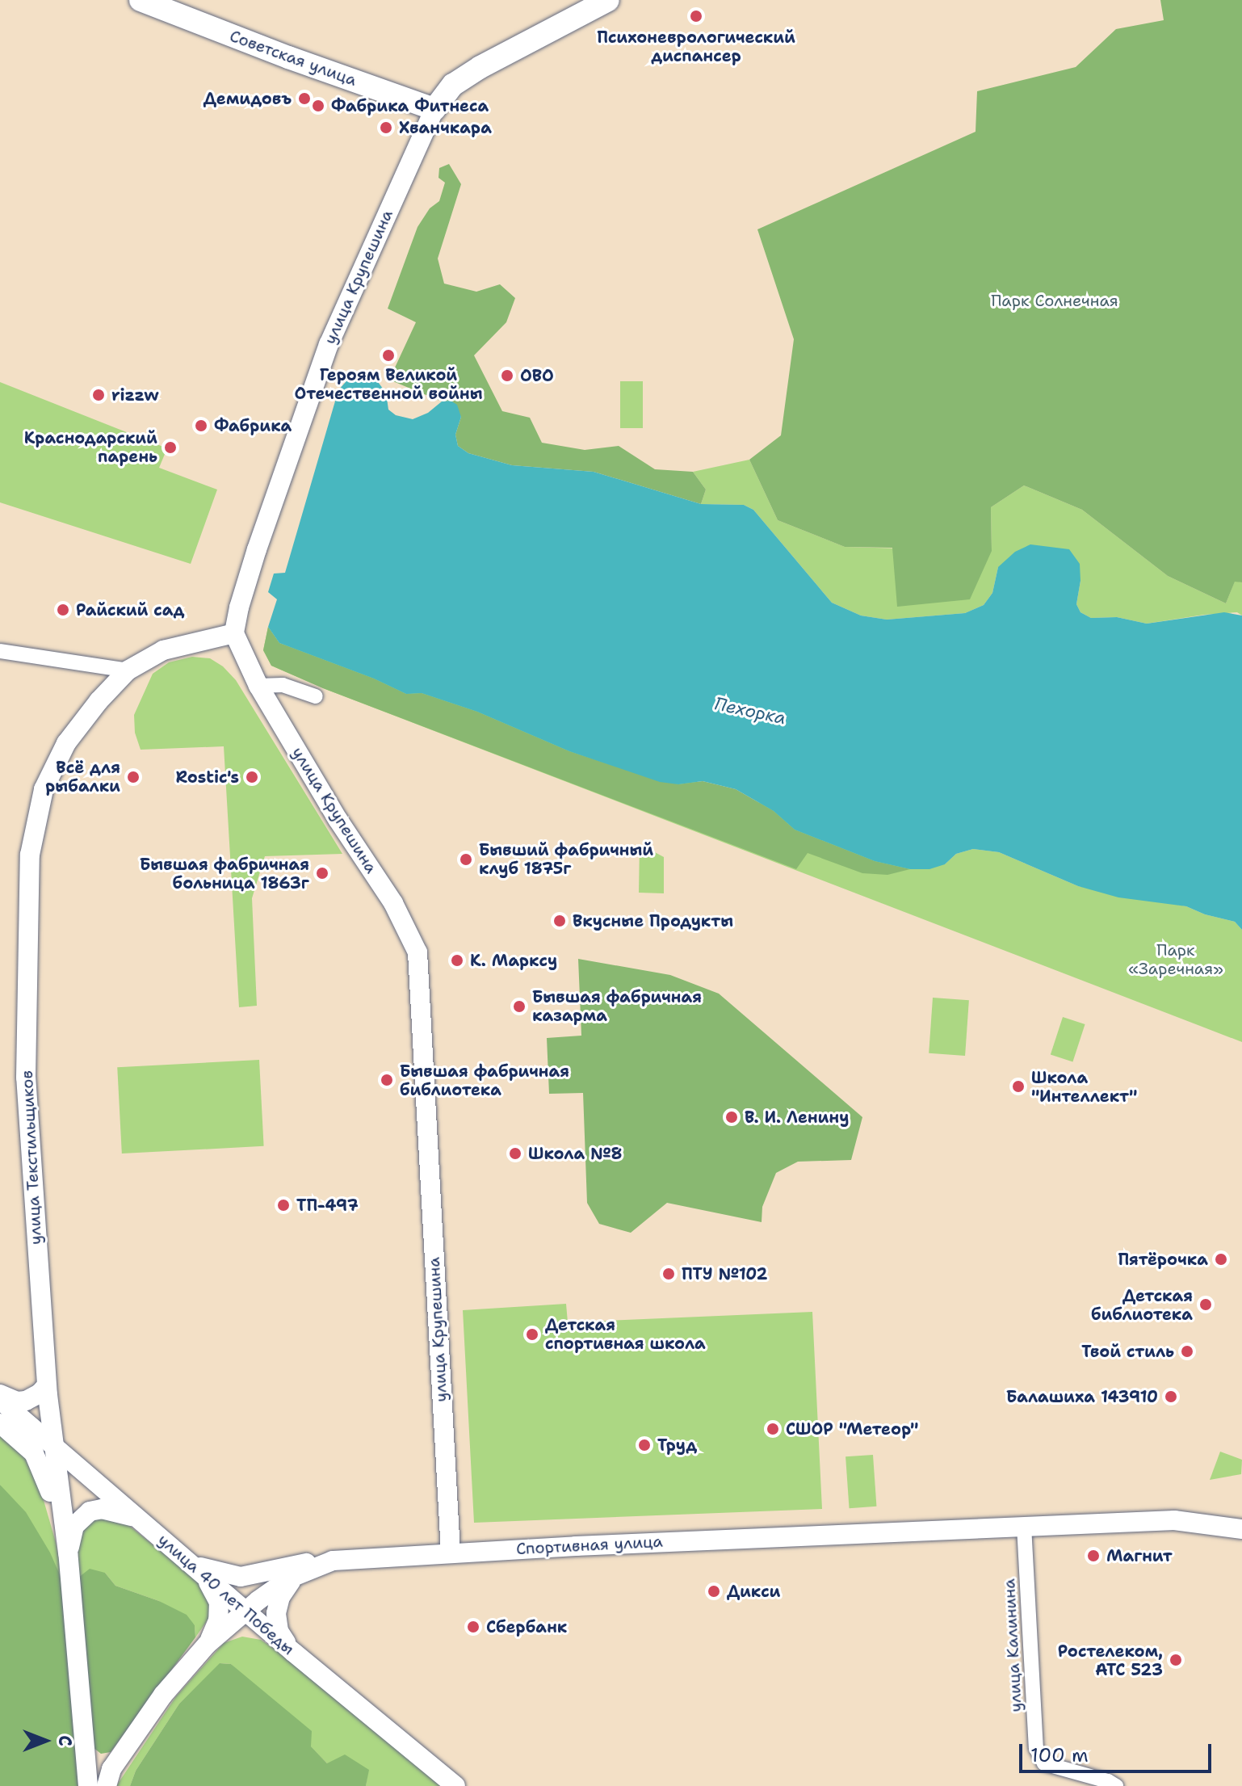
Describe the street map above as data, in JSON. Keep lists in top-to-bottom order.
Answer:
{
  "streets": {
    "main road": ["Советская улица"],
    "street": [
      "улица Крупешина",
      "улица Текстильщиков",
      "Спортивная улица",
      "улица 40 лет Победы",
      "улица Калинина"
    ]
  },
  "crossings": [
    ["Советская улица", "улица Крупешина"],
    ["улица Крупешина", "улица Текстильщиков"],
    ["улица Крупешина", "Спортивная улица"],
    ["улица Текстильщиков", "улица 40 лет Победы"],
    ["Спортивная улица", "улица 40 лет Победы"],
    ["Спортивная улица", "улица Калинина"]
  ],
  "water": ["Пехорка"],
  "parks": ["Парк Солнечная", "Парк «Заречная»"],
  "places": [
    "Психоневрологический диспансер",
    "Демидовъ",
    "Фабрика Фитнеса",
    "Хванчкара",
    "Героям Великой Отечественной войны",
    "ОВО",
    "rizzw",
    "Фабрика",
    "Краснодарский парень",
    "Райский сад",
    "Всё для рыбалки",
    "Rostic's",
    "Бывший фабричный клуб 1875г",
    "Бывшая фабричная больница 1863г",
    "Вкусные Продукты",
    "К. Марксу",
    "Бывшая фабричная казарма",
    "Бывшая фабричная библиотека",
    "Школа \"Интеллект\"",
    "В. И. Ленину",
    "Школа №8",
    "ТП-497",
    "Пятёрочка",
    "ПТУ №102",
    "Детская библиотека",
    "Детская спортивная школа",
    "Твой стиль",
    "Балашиха 143910",
    "СШОР \"Метеор\"",
    "Труд",
    "Магнит",
    "Дикси",
    "Сбербанк",
    "Ростелеком, АТС 523"
  ],
  "scale_bar": "100 m",
  "north": "right"
}
